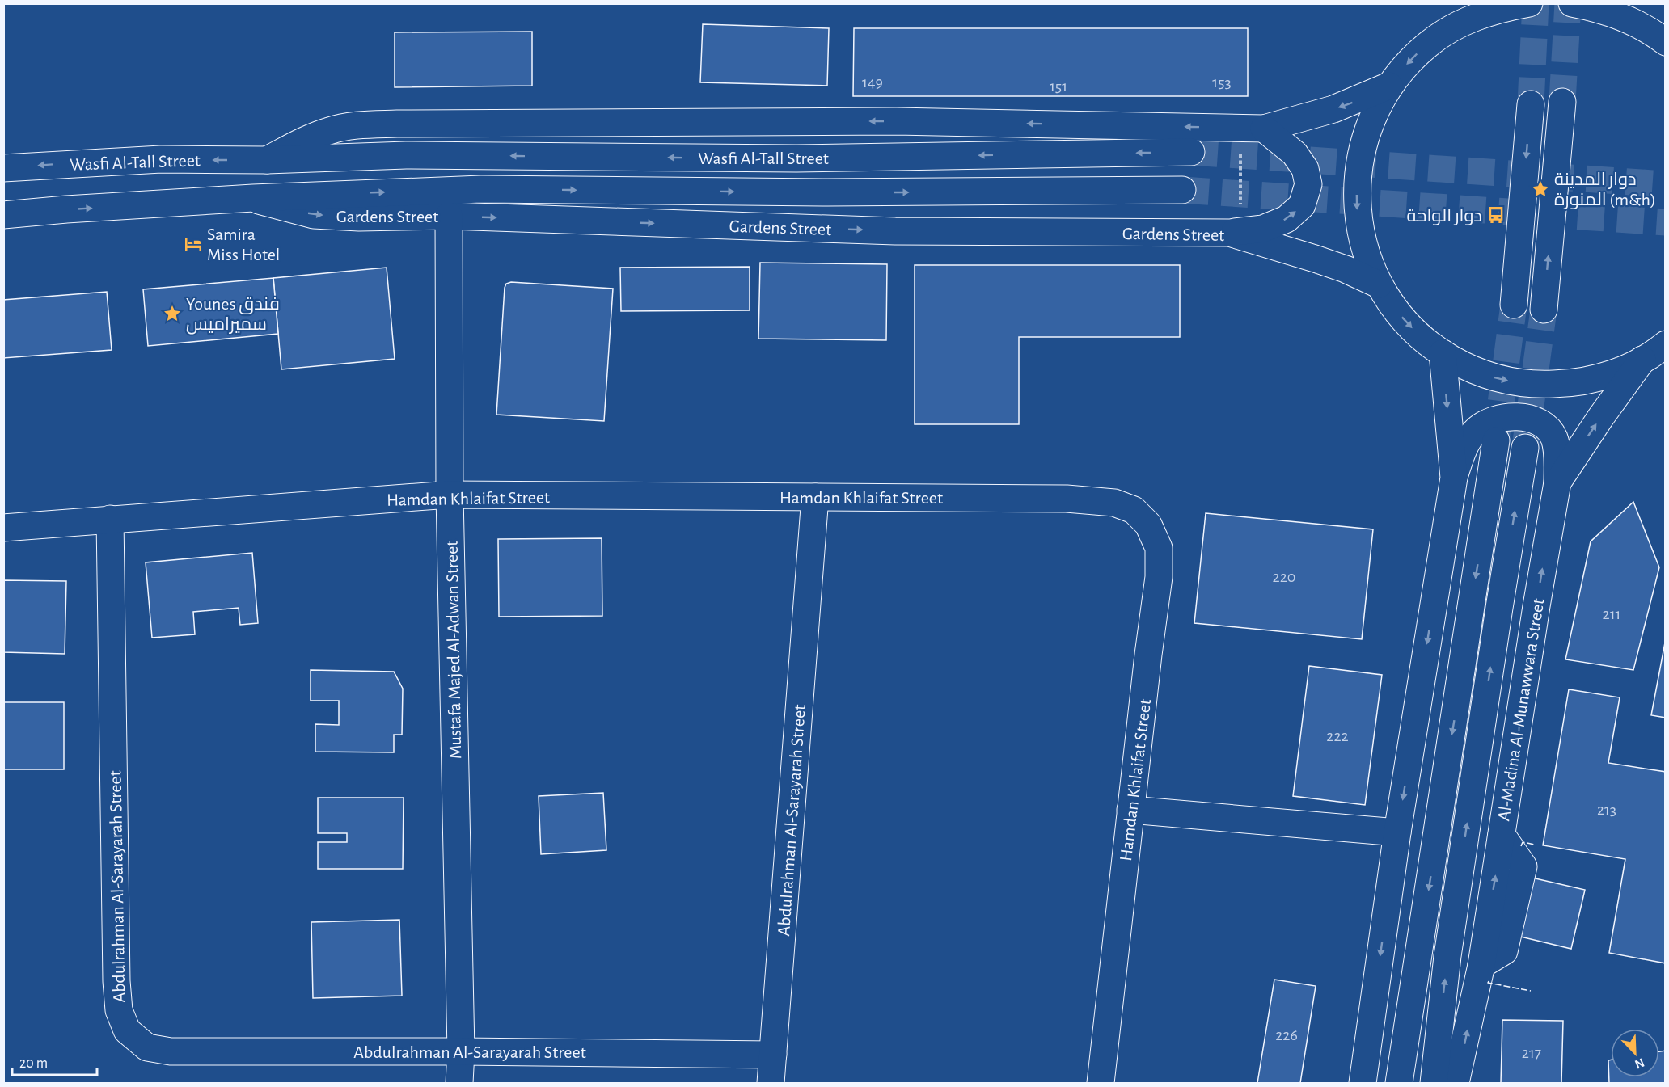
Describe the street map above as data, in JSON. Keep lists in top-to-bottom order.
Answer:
{
  "streets": {
    "street": [
      "Wasfi Al-Tall Street",
      "Gardens Street",
      "Hamdan Khlaifat Street",
      "Mustafa Majed Al-Adwan Street",
      "Al-Madina Al-Munawwara Street",
      "Abdulrahman Al-Sarayarah Street"
    ]
  },
  "crossings": [
    ["Wasfi Al-Tall Street", "Gardens Street"],
    ["Gardens Street", "Mustafa Majed Al-Adwan Street"],
    ["Hamdan Khlaifat Street", "Mustafa Majed Al-Adwan Street"],
    ["Hamdan Khlaifat Street", "Abdulrahman Al-Sarayarah Street"],
    ["Mustafa Majed Al-Adwan Street", "Abdulrahman Al-Sarayarah Street"]
  ],
  "places": {
    "place": ["دوار المدينة المنورة (m&h)", "Younes فندق سميراميس"],
    "bus stop": ["دوار الواحة"],
    "hotel": ["Samira Miss Hotel"]
  },
  "house_numbers": [
    "149",
    "153",
    "151",
    "220",
    "211",
    "222",
    "213",
    "226",
    "217"
  ],
  "scale_bar": "20 m",
  "north": "bottom right"
}
